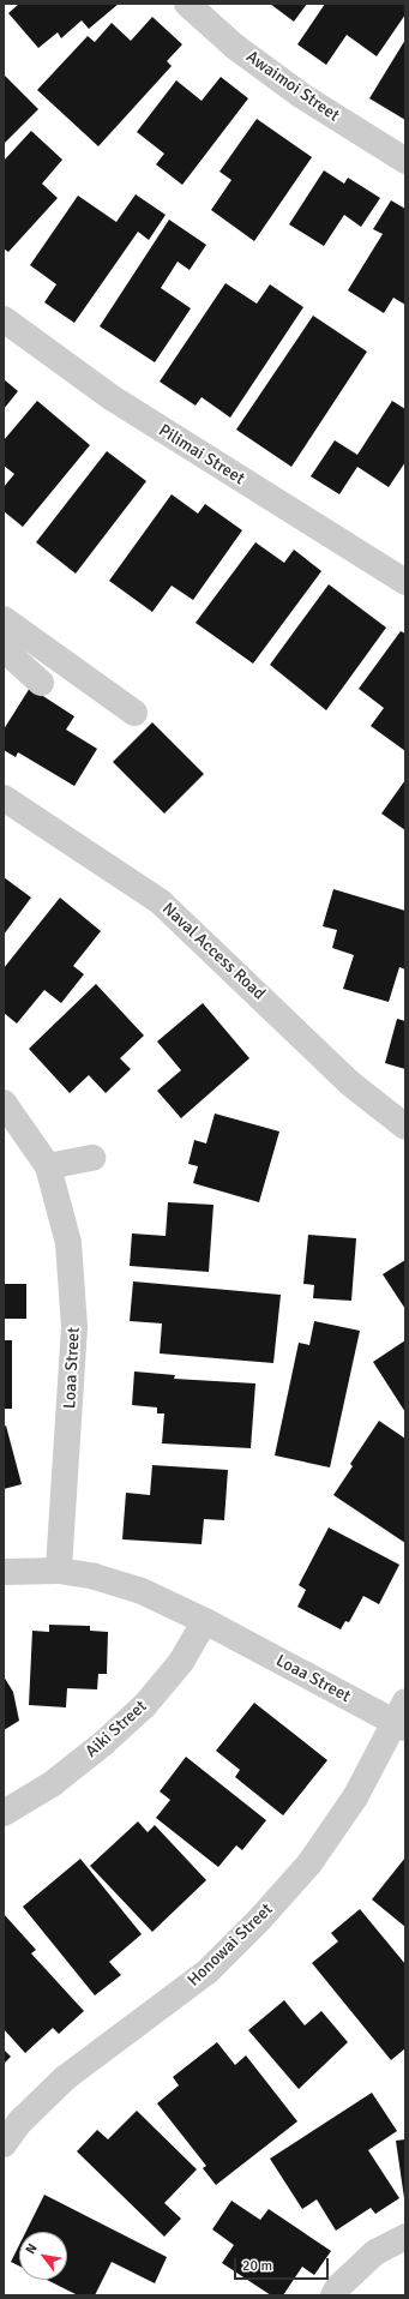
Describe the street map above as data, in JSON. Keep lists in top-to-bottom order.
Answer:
{
  "streets": {
    "street": [
      "Awaimoi Street",
      "Pilimai Street",
      "Naval Access Road",
      "Loaa Street",
      "Aiki Street",
      "Honowai Street"
    ]
  },
  "crossings": [
    ["Loaa Street", "Aiki Street"],
    ["Loaa Street", "Honowai Street"]
  ],
  "scale_bar": "20 m",
  "north": "top left"
}
